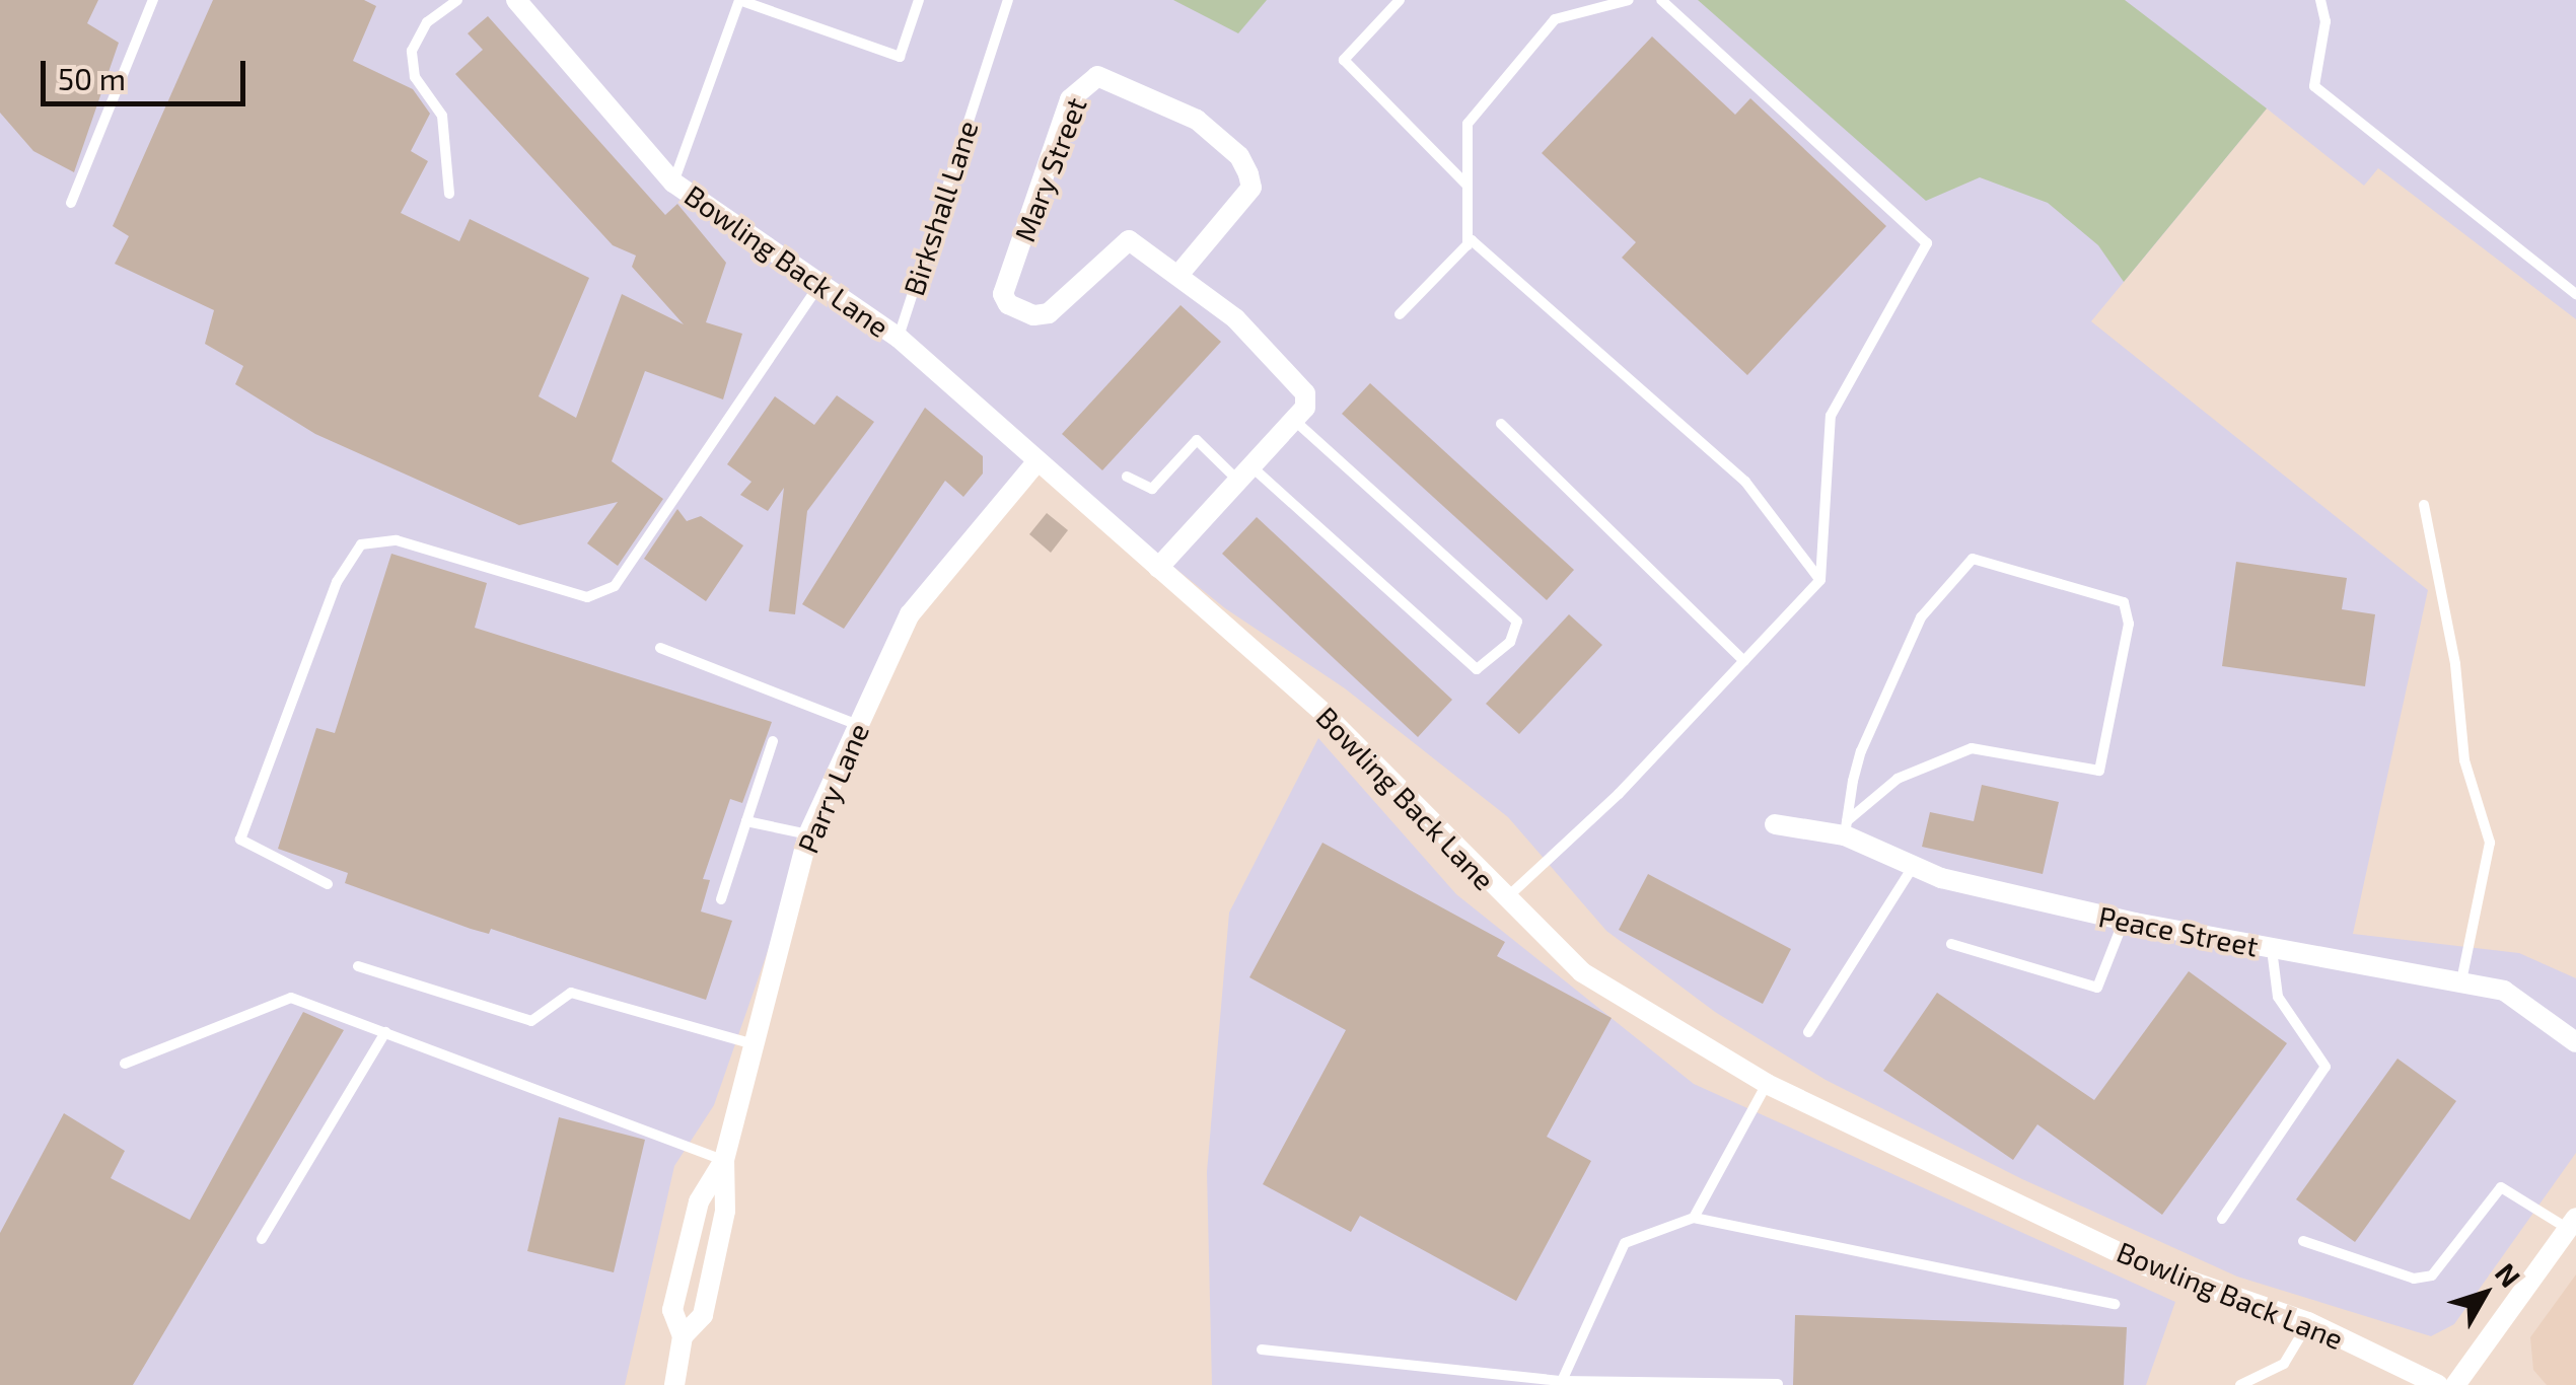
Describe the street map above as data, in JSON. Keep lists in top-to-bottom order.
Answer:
{
  "streets": {
    "street": [
      "Mary Street",
      "Bowling Back Lane",
      "Parry Lane",
      "Peace Street"
    ],
    "lane": ["Birkshall Lane"]
  },
  "crossings": [
    ["Birkshall Lane", "Bowling Back Lane"],
    ["Bowling Back Lane", "Parry Lane"]
  ],
  "scale_bar": "50 m",
  "north": "top right"
}
